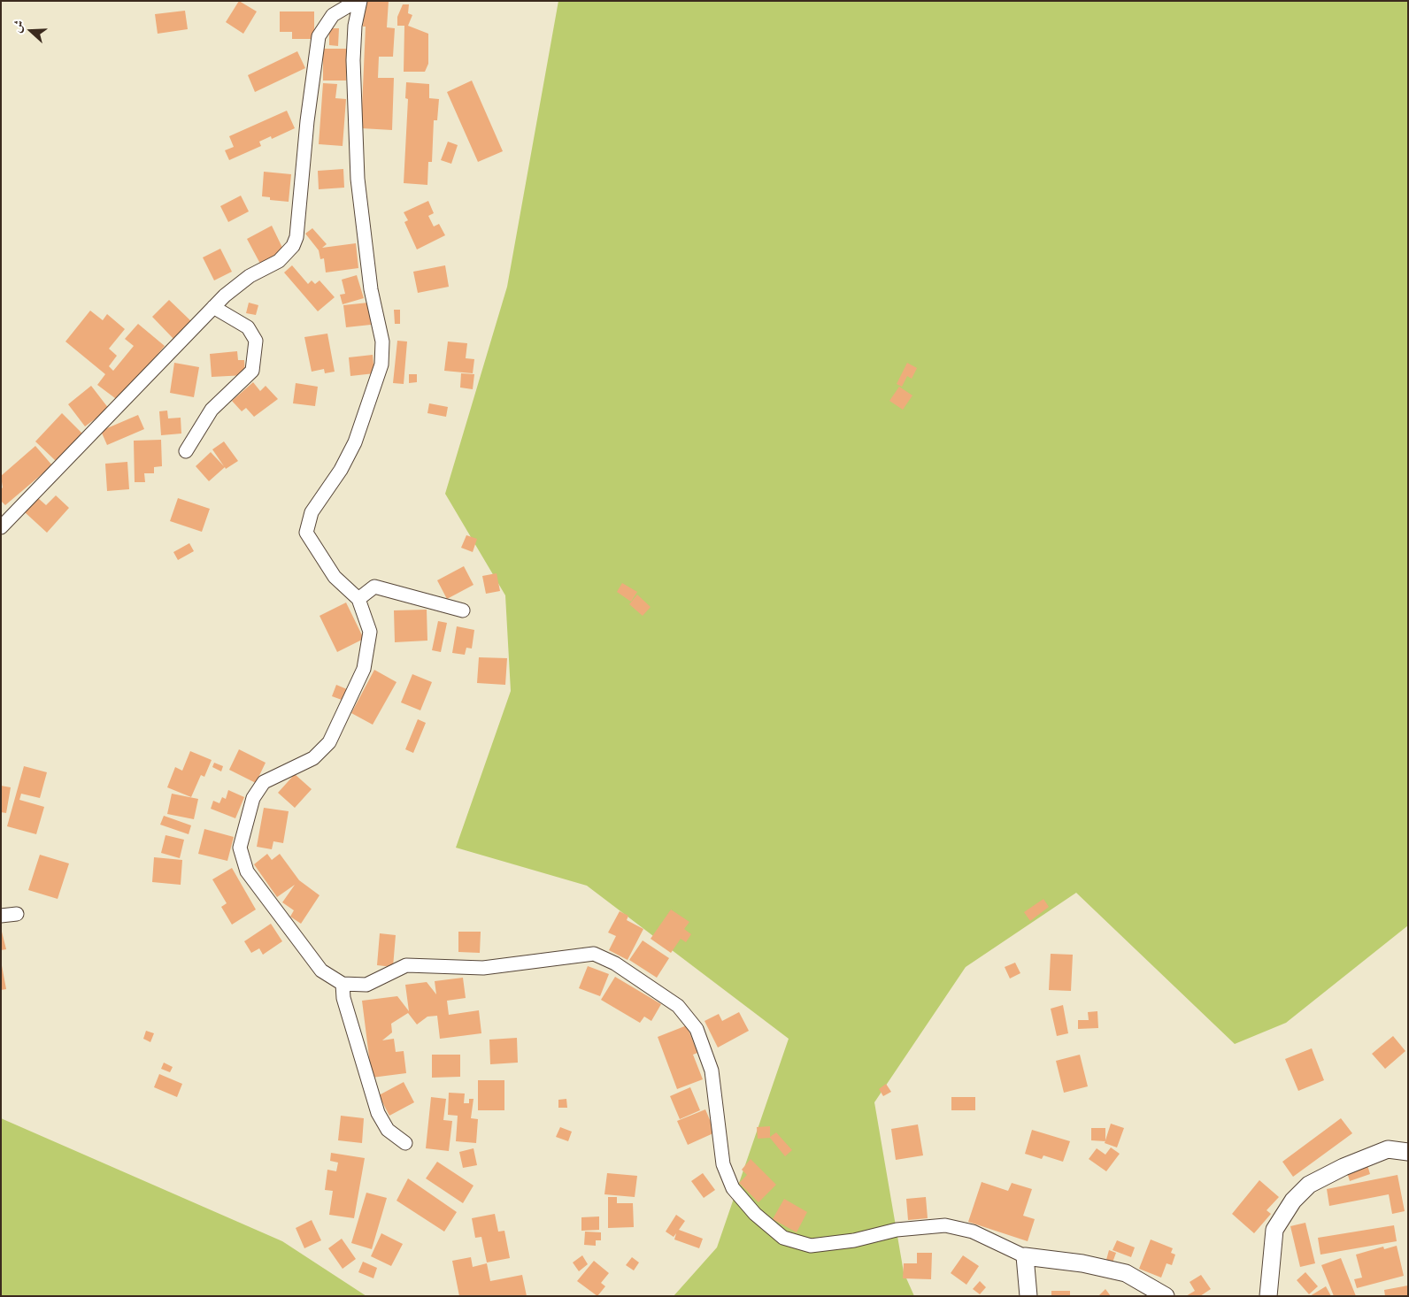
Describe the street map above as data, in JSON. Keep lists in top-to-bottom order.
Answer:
{
  "north": "left"
}
